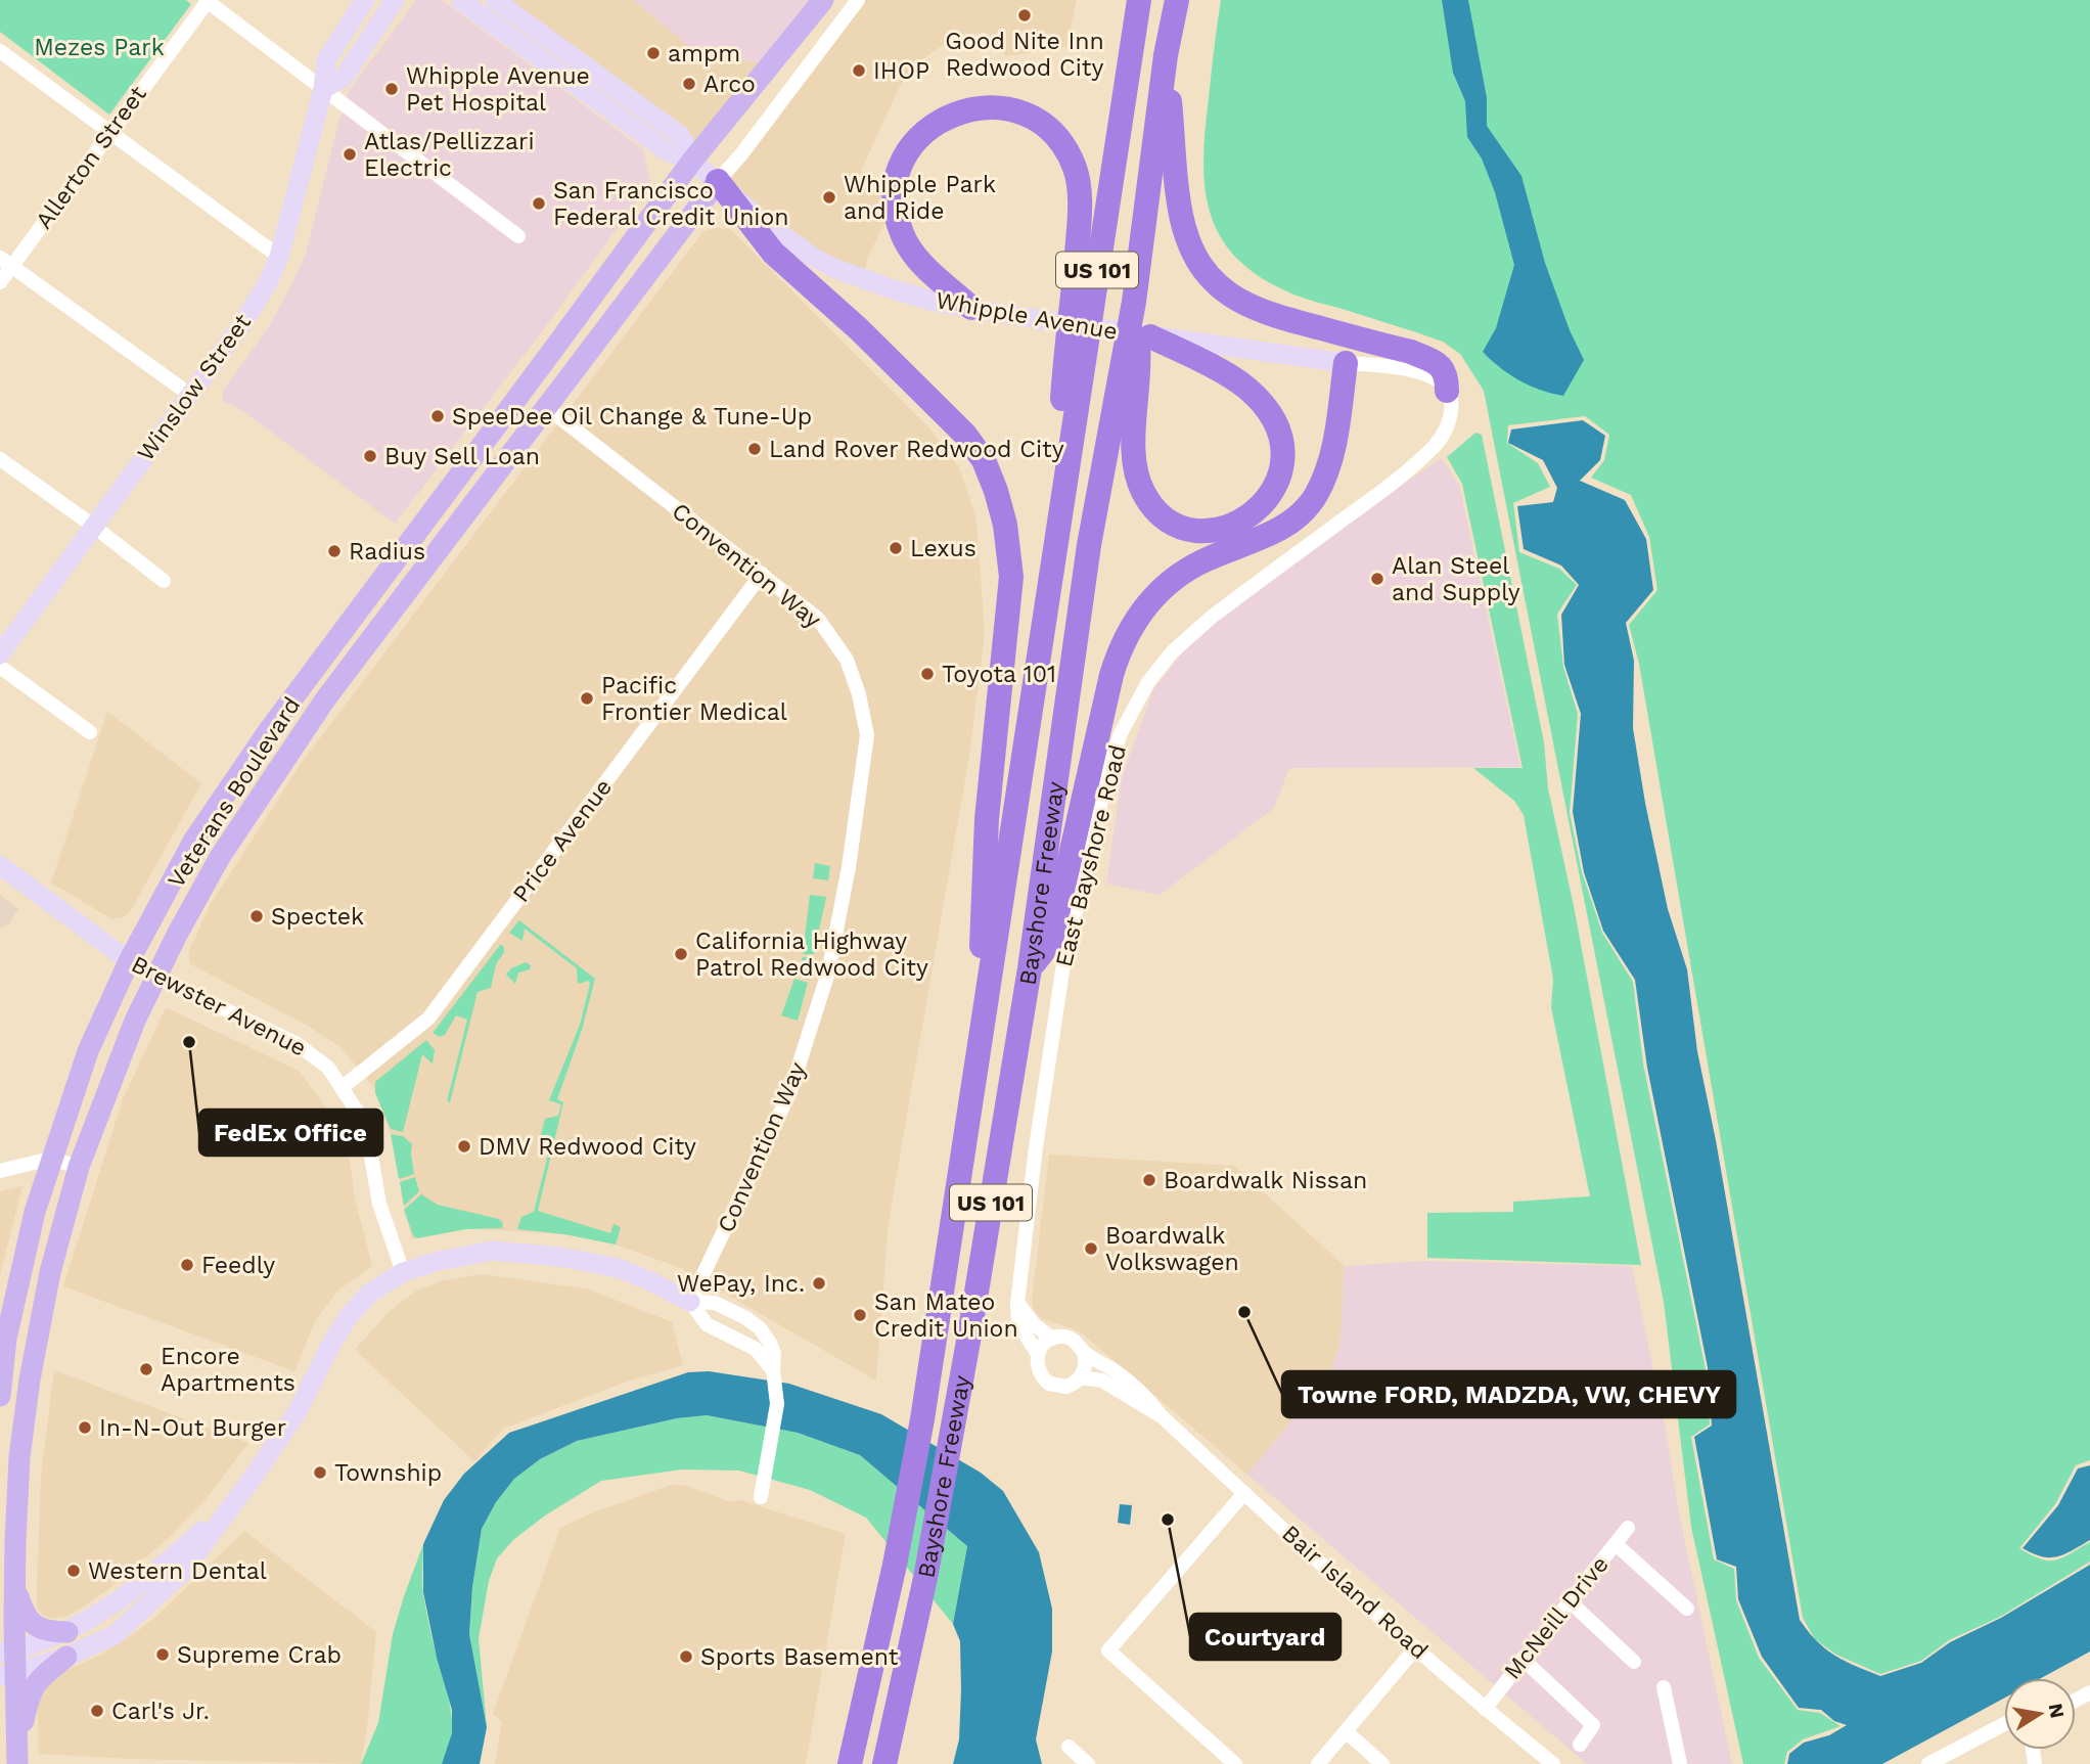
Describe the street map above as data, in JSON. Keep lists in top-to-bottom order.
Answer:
{
  "streets": {
    "highway": ["US 101", "Bayshore Freeway"],
    "main road": ["Veterans Boulevard"],
    "street": [
      "Allerton Street",
      "Whipple Avenue",
      "Winslow Street",
      "Convention Way",
      "Price Avenue",
      "East Bayshore Road",
      "Brewster Avenue",
      "Bair Island Road",
      "McNeill Drive"
    ]
  },
  "crossings": [
    ["Whipple Avenue", "Veterans Boulevard"],
    ["Whipple Avenue", "East Bayshore Road"],
    ["Convention Way", "Veterans Boulevard"],
    ["Convention Way", "Price Avenue"],
    ["Veterans Boulevard", "Brewster Avenue"],
    ["Price Avenue", "Brewster Avenue"],
    ["East Bayshore Road", "Bair Island Road"],
    ["Bair Island Road", "McNeill Drive"]
  ],
  "parks": ["Mezes Park"],
  "places": [
    "Good Nite Inn Redwood City",
    "ampm",
    "IHOP",
    "Arco",
    "Whipple Avenue Pet Hospital",
    "Atlas/Pellizzari Electric",
    "Whipple Park and Ride",
    "San Francisco Federal Credit Union",
    "SpeeDee Oil Change & Tune-Up",
    "Land Rover Redwood City",
    "Buy Sell Loan",
    "Lexus",
    "Radius",
    "Alan Steel and Supply",
    "Toyota 101",
    "Pacific Frontier Medical",
    "Spectek",
    "California Highway Patrol Redwood City",
    "FedEx Office",
    "DMV Redwood City",
    "Boardwalk Nissan",
    "Boardwalk Volkswagen",
    "Feedly",
    "WePay, Inc.",
    "Towne FORD, MADZDA, VW, CHEVY",
    "San Mateo Credit Union",
    "Encore Apartments",
    "In-N-Out Burger",
    "Township",
    "Courtyard",
    "Western Dental",
    "Supreme Crab",
    "Sports Basement",
    "Carl's Jr."
  ],
  "north": "right"
}
